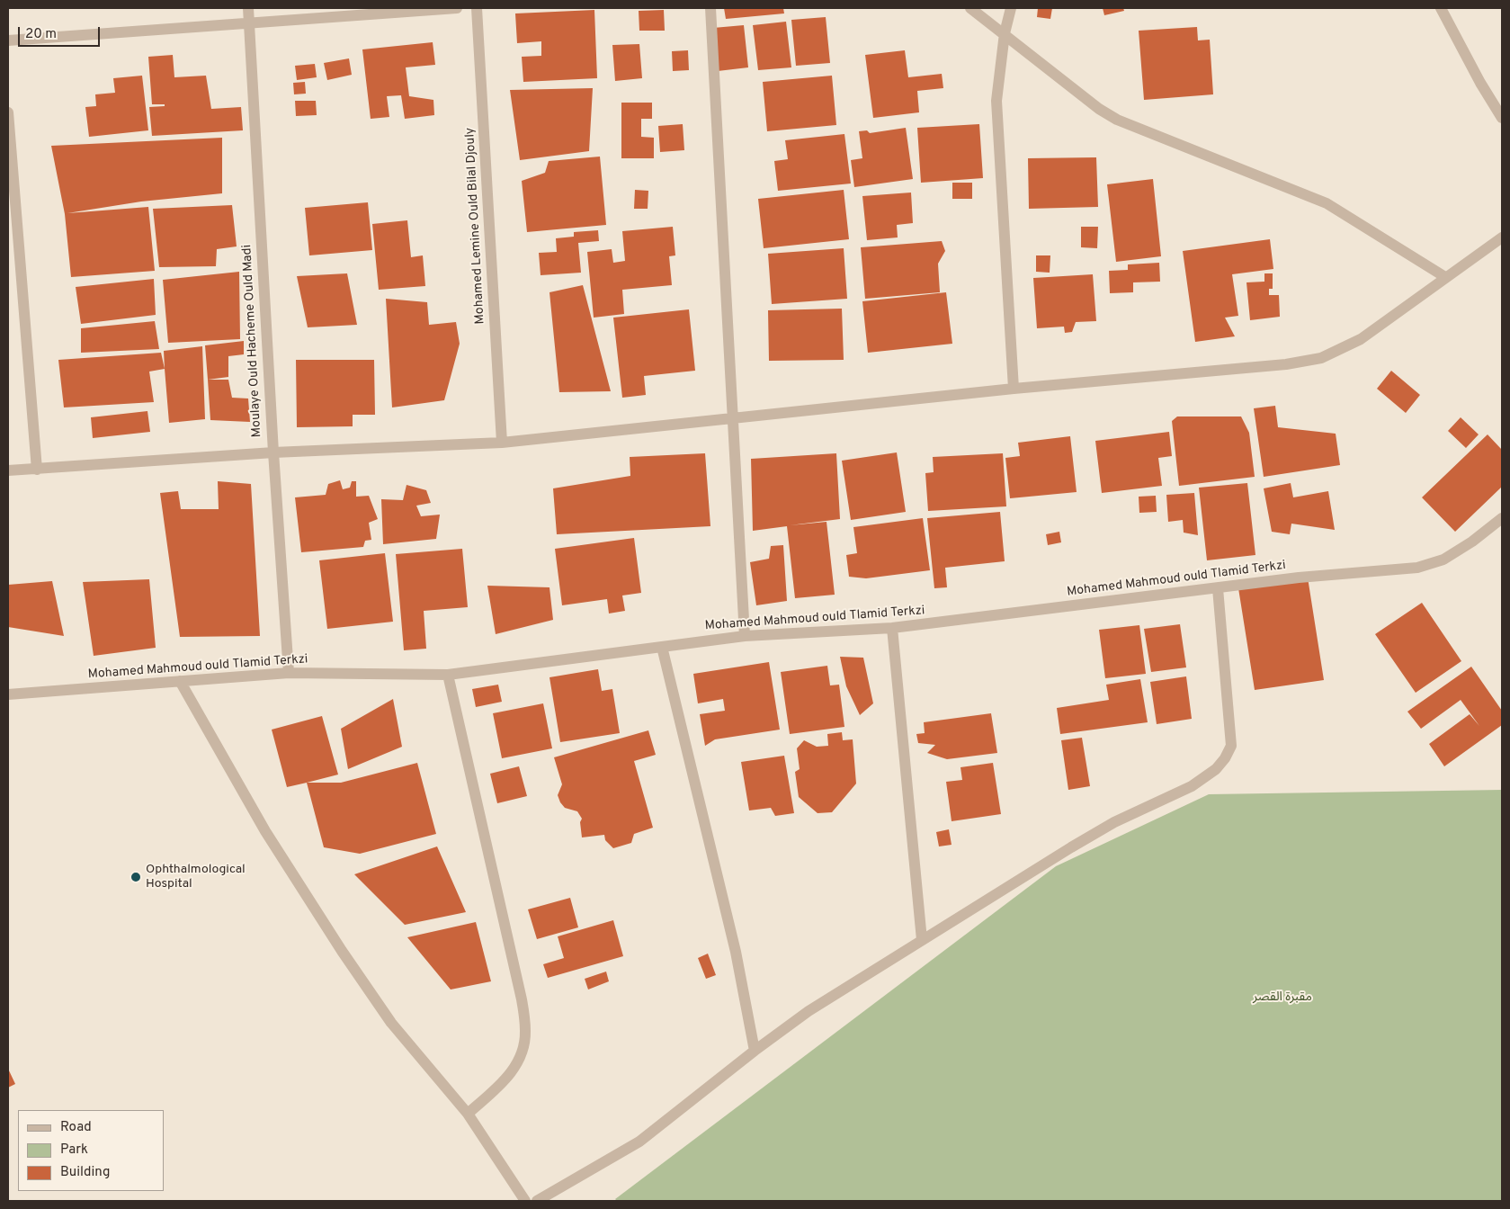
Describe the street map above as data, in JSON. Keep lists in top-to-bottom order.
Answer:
{
  "streets": {
    "street": ["Mohamed Lemine Ould Bilal Djouly", "Moulaye Ould Hacheme Ould Madi", "Mohamed Mahmoud ould Tlamid Terkzi"]
  },
  "crossings": [
    ["Moulaye Ould Hacheme Ould Madi", "Mohamed Mahmoud ould Tlamid Terkzi"]
  ],
  "parks": ["مقبرة القصر"],
  "places": ["Ophthalmological Hospital"],
  "legend": ["Road", "Park", "Building"],
  "scale_bar": "20 m"
}
